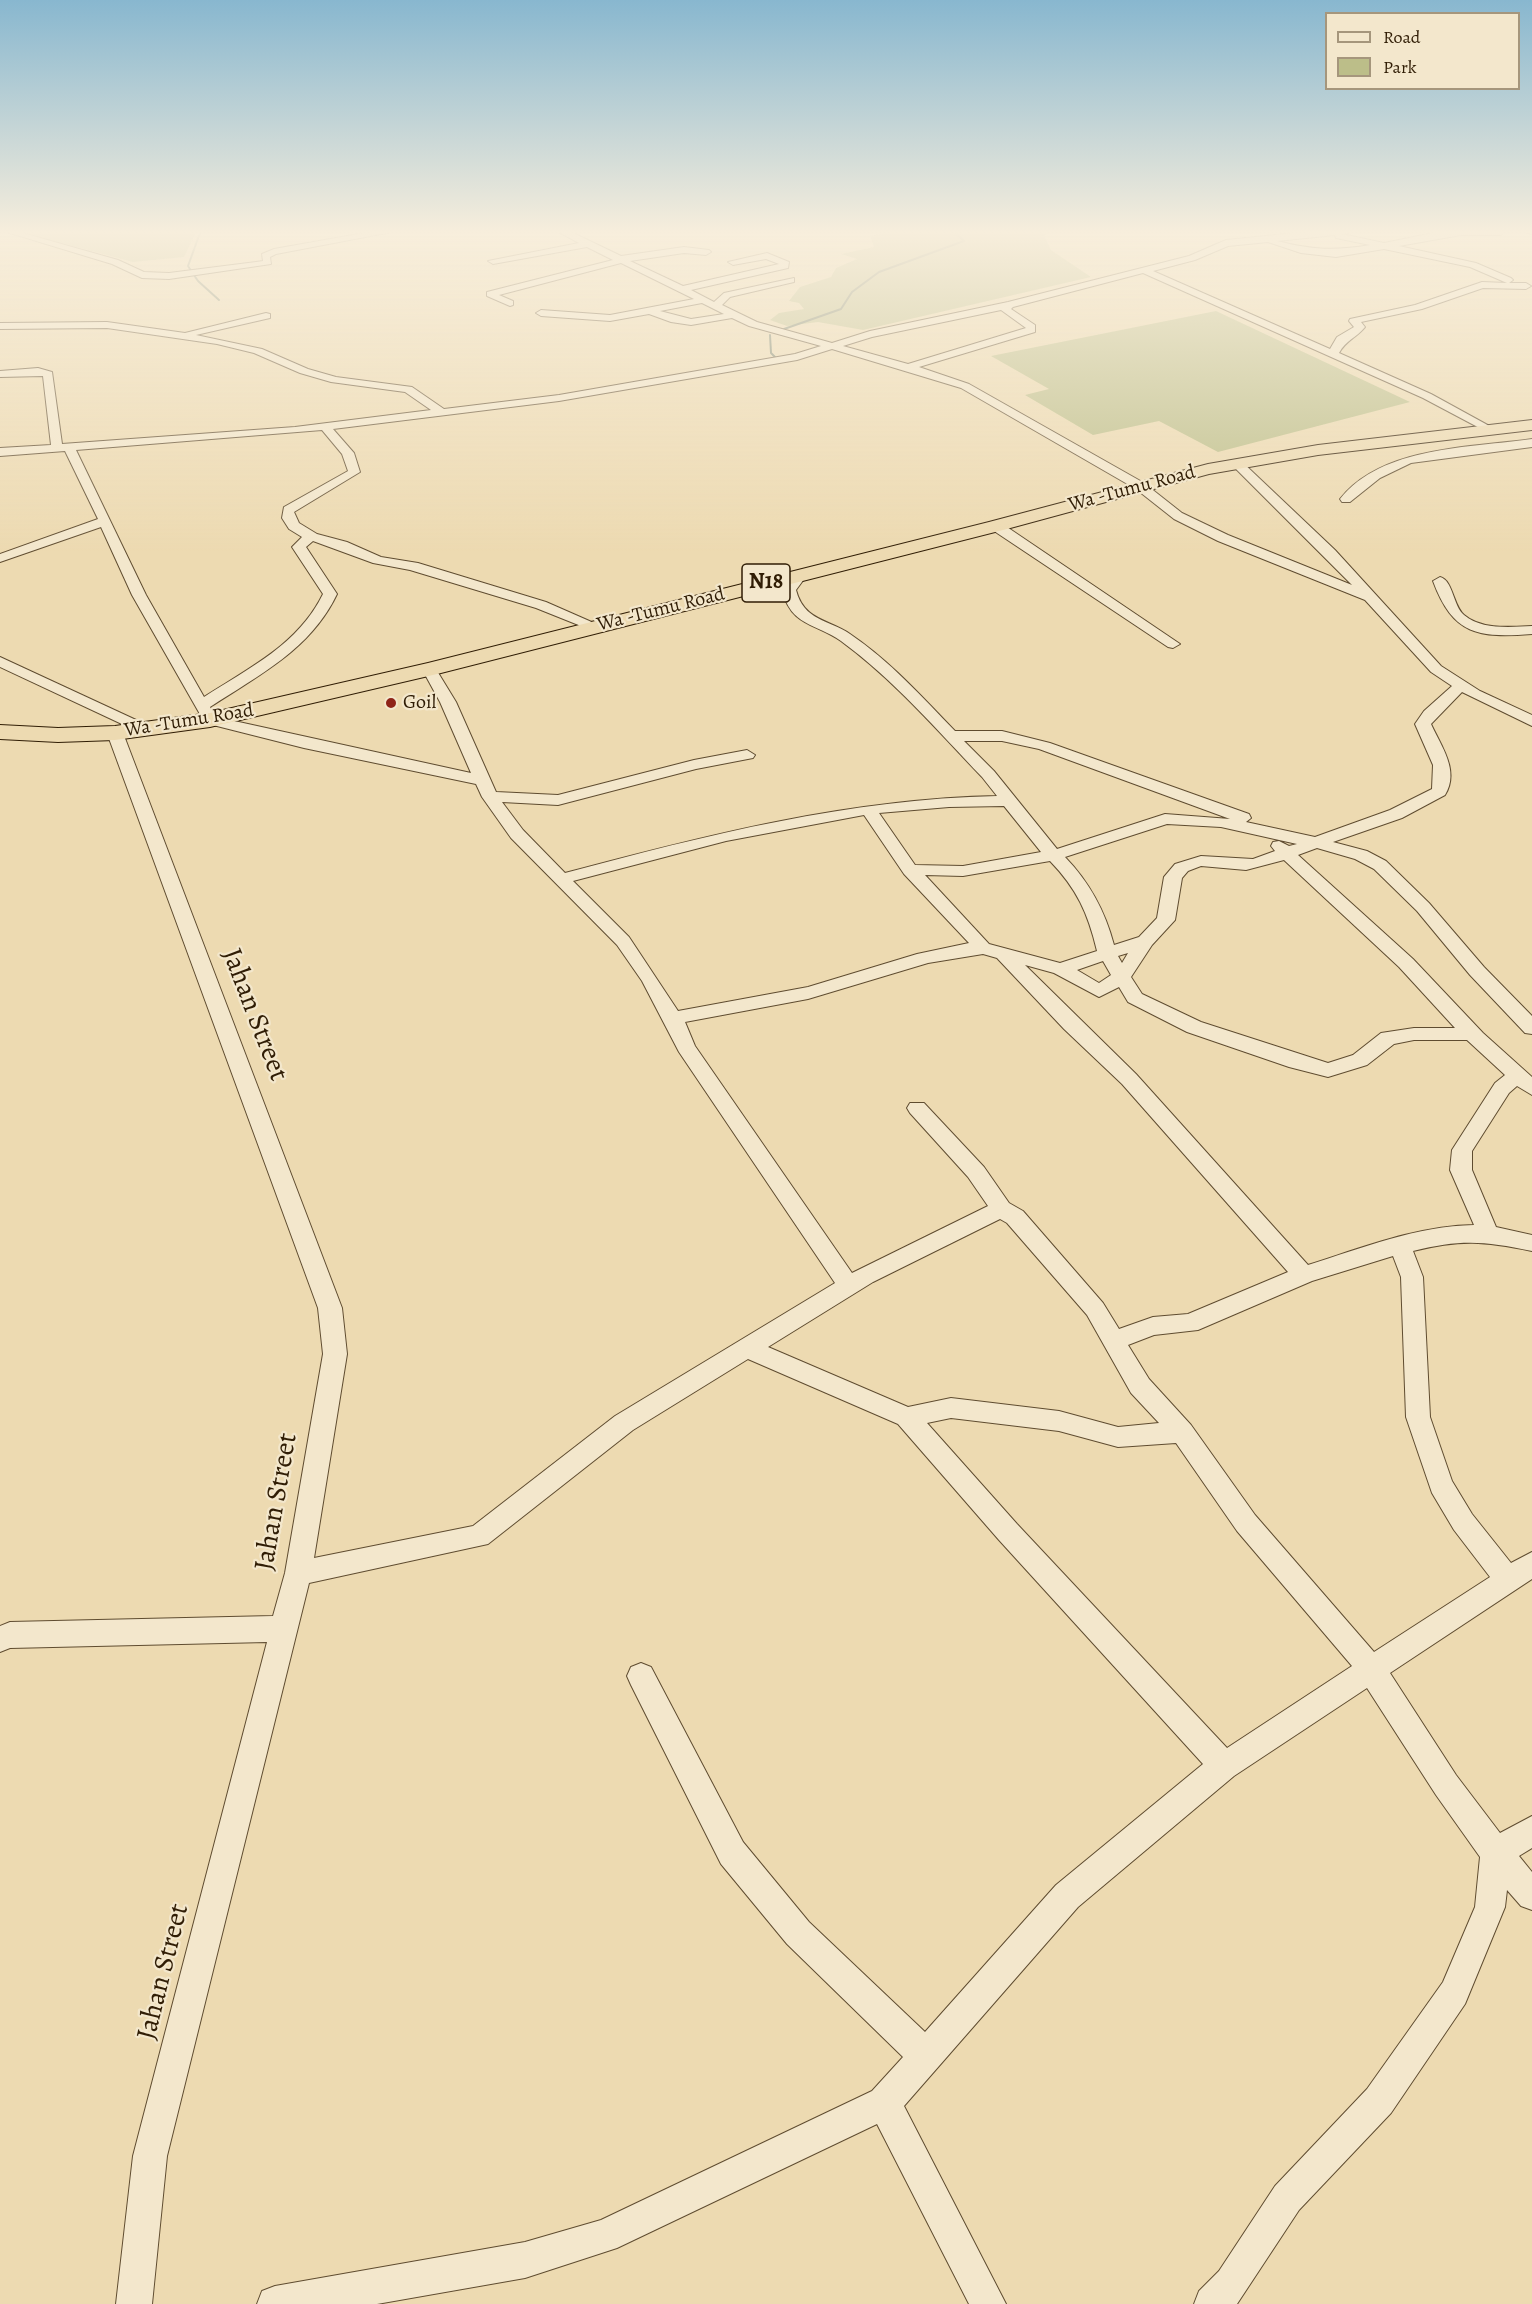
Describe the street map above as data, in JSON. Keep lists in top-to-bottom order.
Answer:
{
  "streets": {
    "highway": ["Wa -Tumu Road", "N18"],
    "street": ["Jahan Street"]
  },
  "crossings": [
    ["Wa -Tumu Road", "Jahan Street"]
  ],
  "places": ["Goil"],
  "legend": ["Road", "Park"]
}
